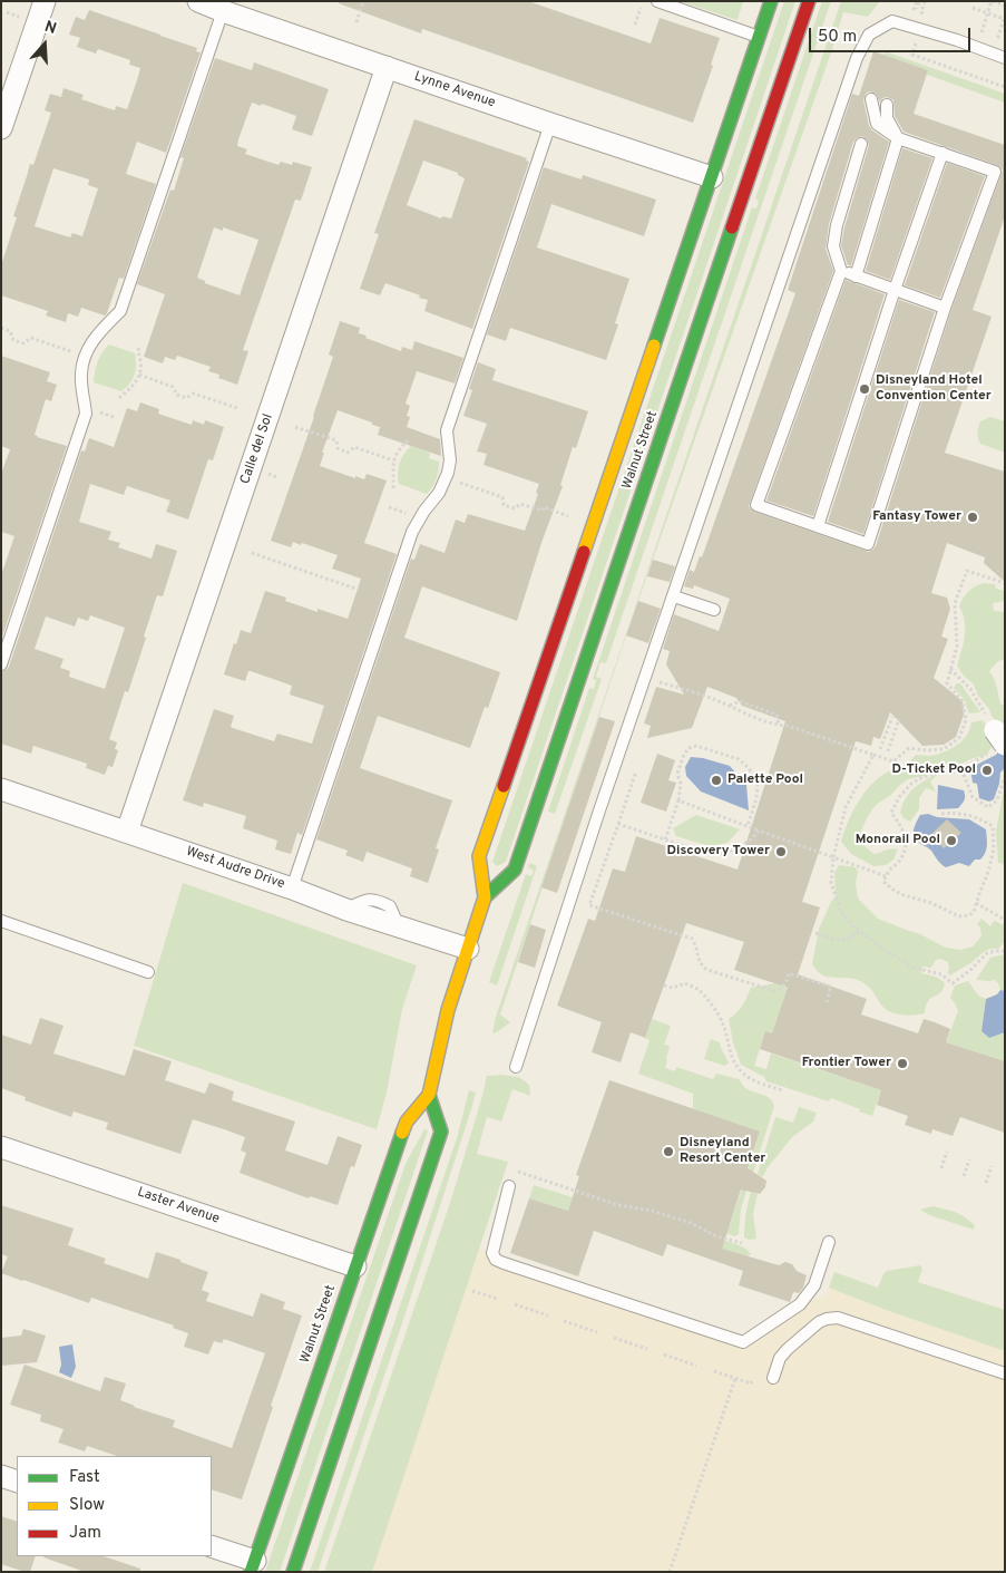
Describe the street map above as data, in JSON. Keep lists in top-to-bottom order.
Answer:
{
  "streets": {
    "street": [
      "Lynne Avenue",
      "Calle del Sol",
      "Walnut Street",
      "West Audre Drive",
      "Laster Avenue"
    ]
  },
  "crossings": [
    ["Lynne Avenue", "Calle del Sol"],
    ["Lynne Avenue", "Walnut Street"],
    ["Calle del Sol", "West Audre Drive"],
    ["Walnut Street", "West Audre Drive"],
    ["Walnut Street", "Laster Avenue"]
  ],
  "places": [
    "Disneyland Hotel Convention Center",
    "Fantasy Tower",
    "D-Ticket Pool",
    "Palette Pool",
    "Monorail Pool",
    "Discovery Tower",
    "Frontier Tower",
    "Disneyland Resort Center"
  ],
  "legend": ["Fast", "Slow", "Jam"],
  "scale_bar": "50 m",
  "north": "top"
}
